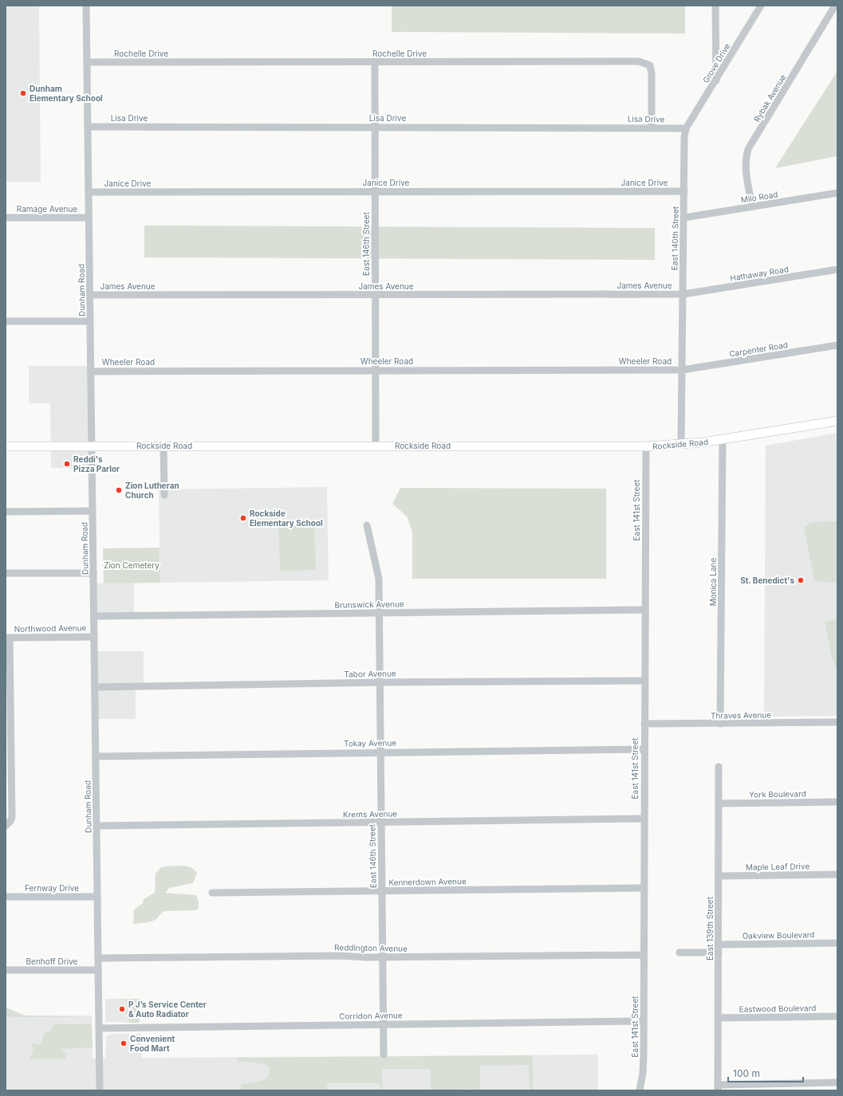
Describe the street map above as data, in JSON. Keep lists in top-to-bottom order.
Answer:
{
  "streets": {
    "main road": ["Rockside Road"],
    "street": [
      "Rochelle Drive",
      "Grove Drive",
      "Rybak Avenue",
      "Lisa Drive",
      "Janice Drive",
      "Milo Road",
      "Ramage Avenue",
      "East 140th Street",
      "East 146th Street",
      "Hathaway Road",
      "James Avenue",
      "Dunham Road",
      "Carpenter Road",
      "Wheeler Road",
      "East 141st Street",
      "Monica Lane",
      "Brunswick Avenue",
      "Northwood Avenue",
      "Tabor Avenue",
      "Thraves Avenue",
      "Tokay Avenue",
      "York Boulevard",
      "Krems Avenue",
      "Maple Leaf Drive",
      "Kennerdown Avenue",
      "Fernway Drive",
      "East 139th Street",
      "Oakview Boulevard",
      "Reddington Avenue",
      "Benhoff Drive",
      "Eastwood Boulevard",
      "Corridon Avenue"
    ]
  },
  "crossings": [
    ["Rochelle Drive", "Lisa Drive"],
    ["Rochelle Drive", "East 146th Street"],
    ["Rochelle Drive", "Dunham Road"],
    ["Grove Drive", "Lisa Drive"],
    ["Grove Drive", "East 140th Street"],
    ["Rybak Avenue", "Milo Road"],
    ["Lisa Drive", "East 140th Street"],
    ["Lisa Drive", "East 146th Street"],
    ["Lisa Drive", "Dunham Road"],
    ["Janice Drive", "East 140th Street"],
    ["Janice Drive", "East 146th Street"],
    ["Janice Drive", "Dunham Road"],
    ["Milo Road", "East 140th Street"],
    ["Ramage Avenue", "Dunham Road"],
    ["East 140th Street", "Hathaway Road"],
    ["East 140th Street", "James Avenue"],
    ["East 140th Street", "Carpenter Road"],
    ["East 140th Street", "Wheeler Road"],
    ["East 140th Street", "Rockside Road"],
    ["East 146th Street", "James Avenue"],
    ["East 146th Street", "Wheeler Road"],
    ["East 146th Street", "Rockside Road"],
    ["East 146th Street", "Brunswick Avenue"],
    ["East 146th Street", "Tabor Avenue"],
    ["East 146th Street", "Tokay Avenue"],
    ["East 146th Street", "Krems Avenue"],
    ["East 146th Street", "Kennerdown Avenue"],
    ["East 146th Street", "Reddington Avenue"],
    ["East 146th Street", "Corridon Avenue"],
    ["Hathaway Road", "James Avenue"],
    ["James Avenue", "Dunham Road"],
    ["Dunham Road", "Wheeler Road"],
    ["Dunham Road", "Rockside Road"],
    ["Dunham Road", "Brunswick Avenue"],
    ["Dunham Road", "Northwood Avenue"],
    ["Dunham Road", "Tabor Avenue"],
    ["Dunham Road", "Tokay Avenue"],
    ["Dunham Road", "Krems Avenue"],
    ["Dunham Road", "Fernway Drive"],
    ["Dunham Road", "Reddington Avenue"],
    ["Dunham Road", "Benhoff Drive"],
    ["Dunham Road", "Corridon Avenue"],
    ["Carpenter Road", "Wheeler Road"],
    ["Rockside Road", "East 141st Street"],
    ["Rockside Road", "Monica Lane"],
    ["East 141st Street", "Brunswick Avenue"],
    ["East 141st Street", "Tabor Avenue"],
    ["East 141st Street", "Thraves Avenue"],
    ["East 141st Street", "Tokay Avenue"],
    ["East 141st Street", "Krems Avenue"],
    ["East 141st Street", "Kennerdown Avenue"],
    ["East 141st Street", "Reddington Avenue"],
    ["East 141st Street", "Corridon Avenue"],
    ["Monica Lane", "Thraves Avenue"],
    ["York Boulevard", "East 139th Street"],
    ["Maple Leaf Drive", "East 139th Street"],
    ["East 139th Street", "Oakview Boulevard"],
    ["East 139th Street", "Eastwood Boulevard"]
  ],
  "parks": ["Zion Cemetery"],
  "places": [
    "Dunham Elementary School",
    "Reddi's Pizza Parlor",
    "Zion Lutheran Church",
    "Rockside Elementary School",
    "St. Benedict's",
    "P J’s Service Center & Auto Radiator",
    "Convenient Food Mart"
  ],
  "scale_bar": "100 m"
}
